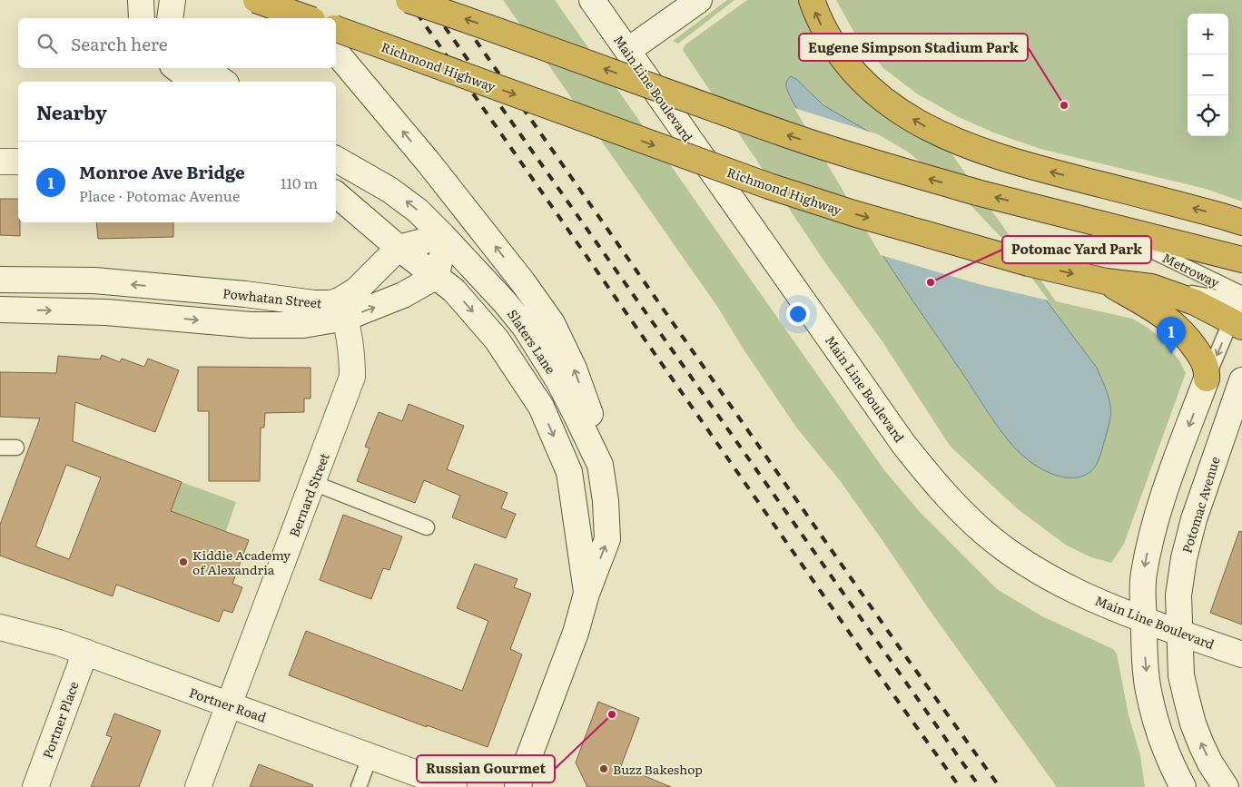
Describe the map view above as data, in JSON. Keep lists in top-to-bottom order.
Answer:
{
  "streets": {
    "highway": ["Richmond Highway"],
    "street": [
      "Main Line Boulevard",
      "Powhatan Street",
      "Slaters Lane",
      "Bernard Street",
      "Potomac Avenue",
      "Portner Road",
      "Portner Place"
    ],
    "lane": ["Metroway"]
  },
  "crossings": [
    ["Main Line Boulevard", "Potomac Avenue"],
    ["Powhatan Street", "Slaters Lane"],
    ["Powhatan Street", "Bernard Street"],
    ["Bernard Street", "Portner Road"],
    ["Portner Road", "Portner Place"]
  ],
  "places": [
    "Eugene Simpson Stadium Park",
    "Potomac Yard Park",
    "Kiddie Academy of Alexandria",
    "Russian Gourmet",
    "Buzz Bakeshop"
  ],
  "page": {
    "map_buttons": ["+", "−"],
    "search": "Search here",
    "heading": "Nearby",
    "list": [
      {
        "mark": "1",
        "name": "Monroe Ave Bridge",
        "note": "Place · Potomac Avenue",
        "value": "110 m"
      }
    ],
    "pins": "1"
  }
}
